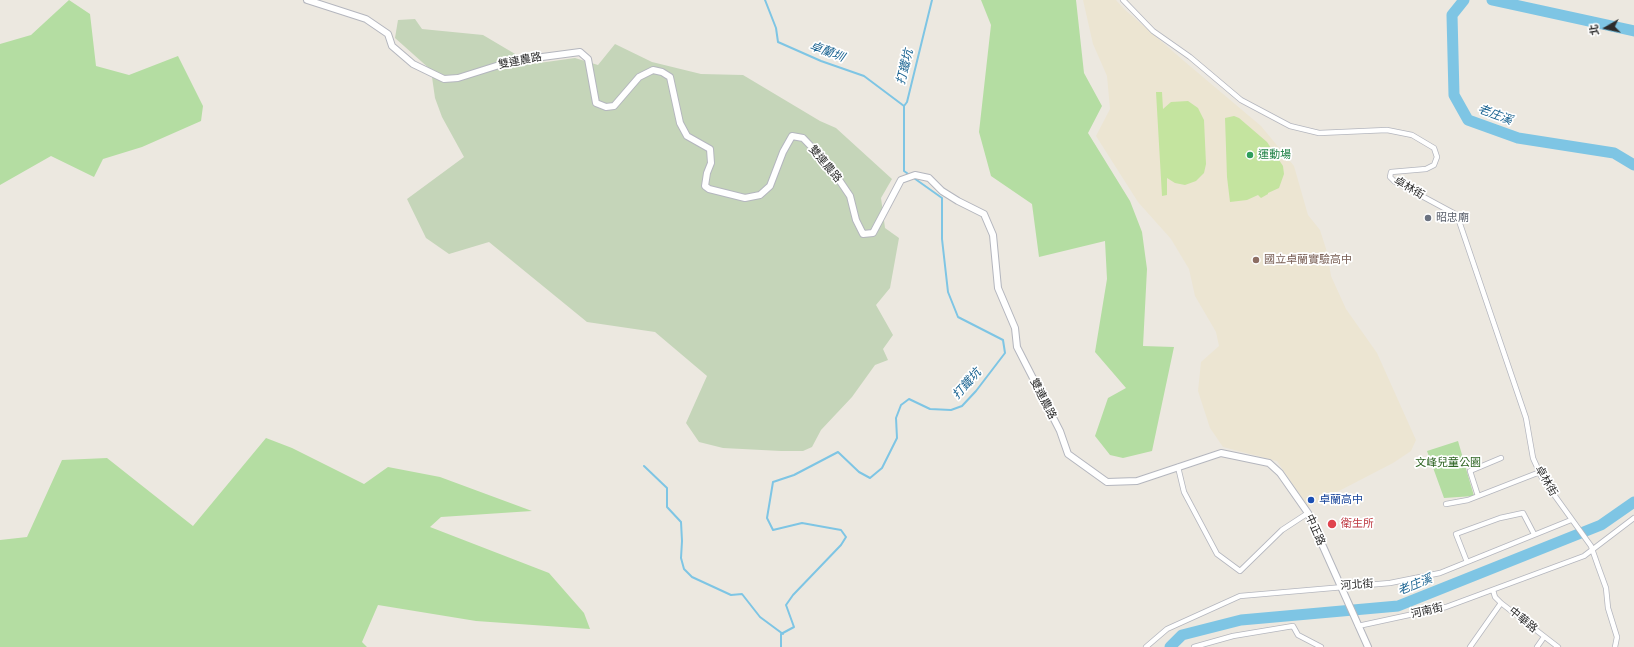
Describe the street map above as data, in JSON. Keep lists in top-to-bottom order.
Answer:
{
  "streets": {
    "street": [
      "雙連農路",
      "卓林街",
      "中正路",
      "河北街",
      "河南街",
      "中華路"
    ]
  },
  "crossings": [
    ["雙連農路", "中正路"],
    ["卓林街", "河北街"],
    ["卓林街", "河南街"],
    ["中正路", "河北街"],
    ["中正路", "河南街"],
    ["河南街", "中華路"]
  ],
  "water": ["卓蘭圳", "打鐵坑", "老庄溪"],
  "parks": ["文峰兒童公園"],
  "places": [
    "運動場",
    "昭忠廟",
    "國立卓蘭實驗高中",
    "卓蘭高中",
    "衛生所"
  ],
  "north": "left"
}
